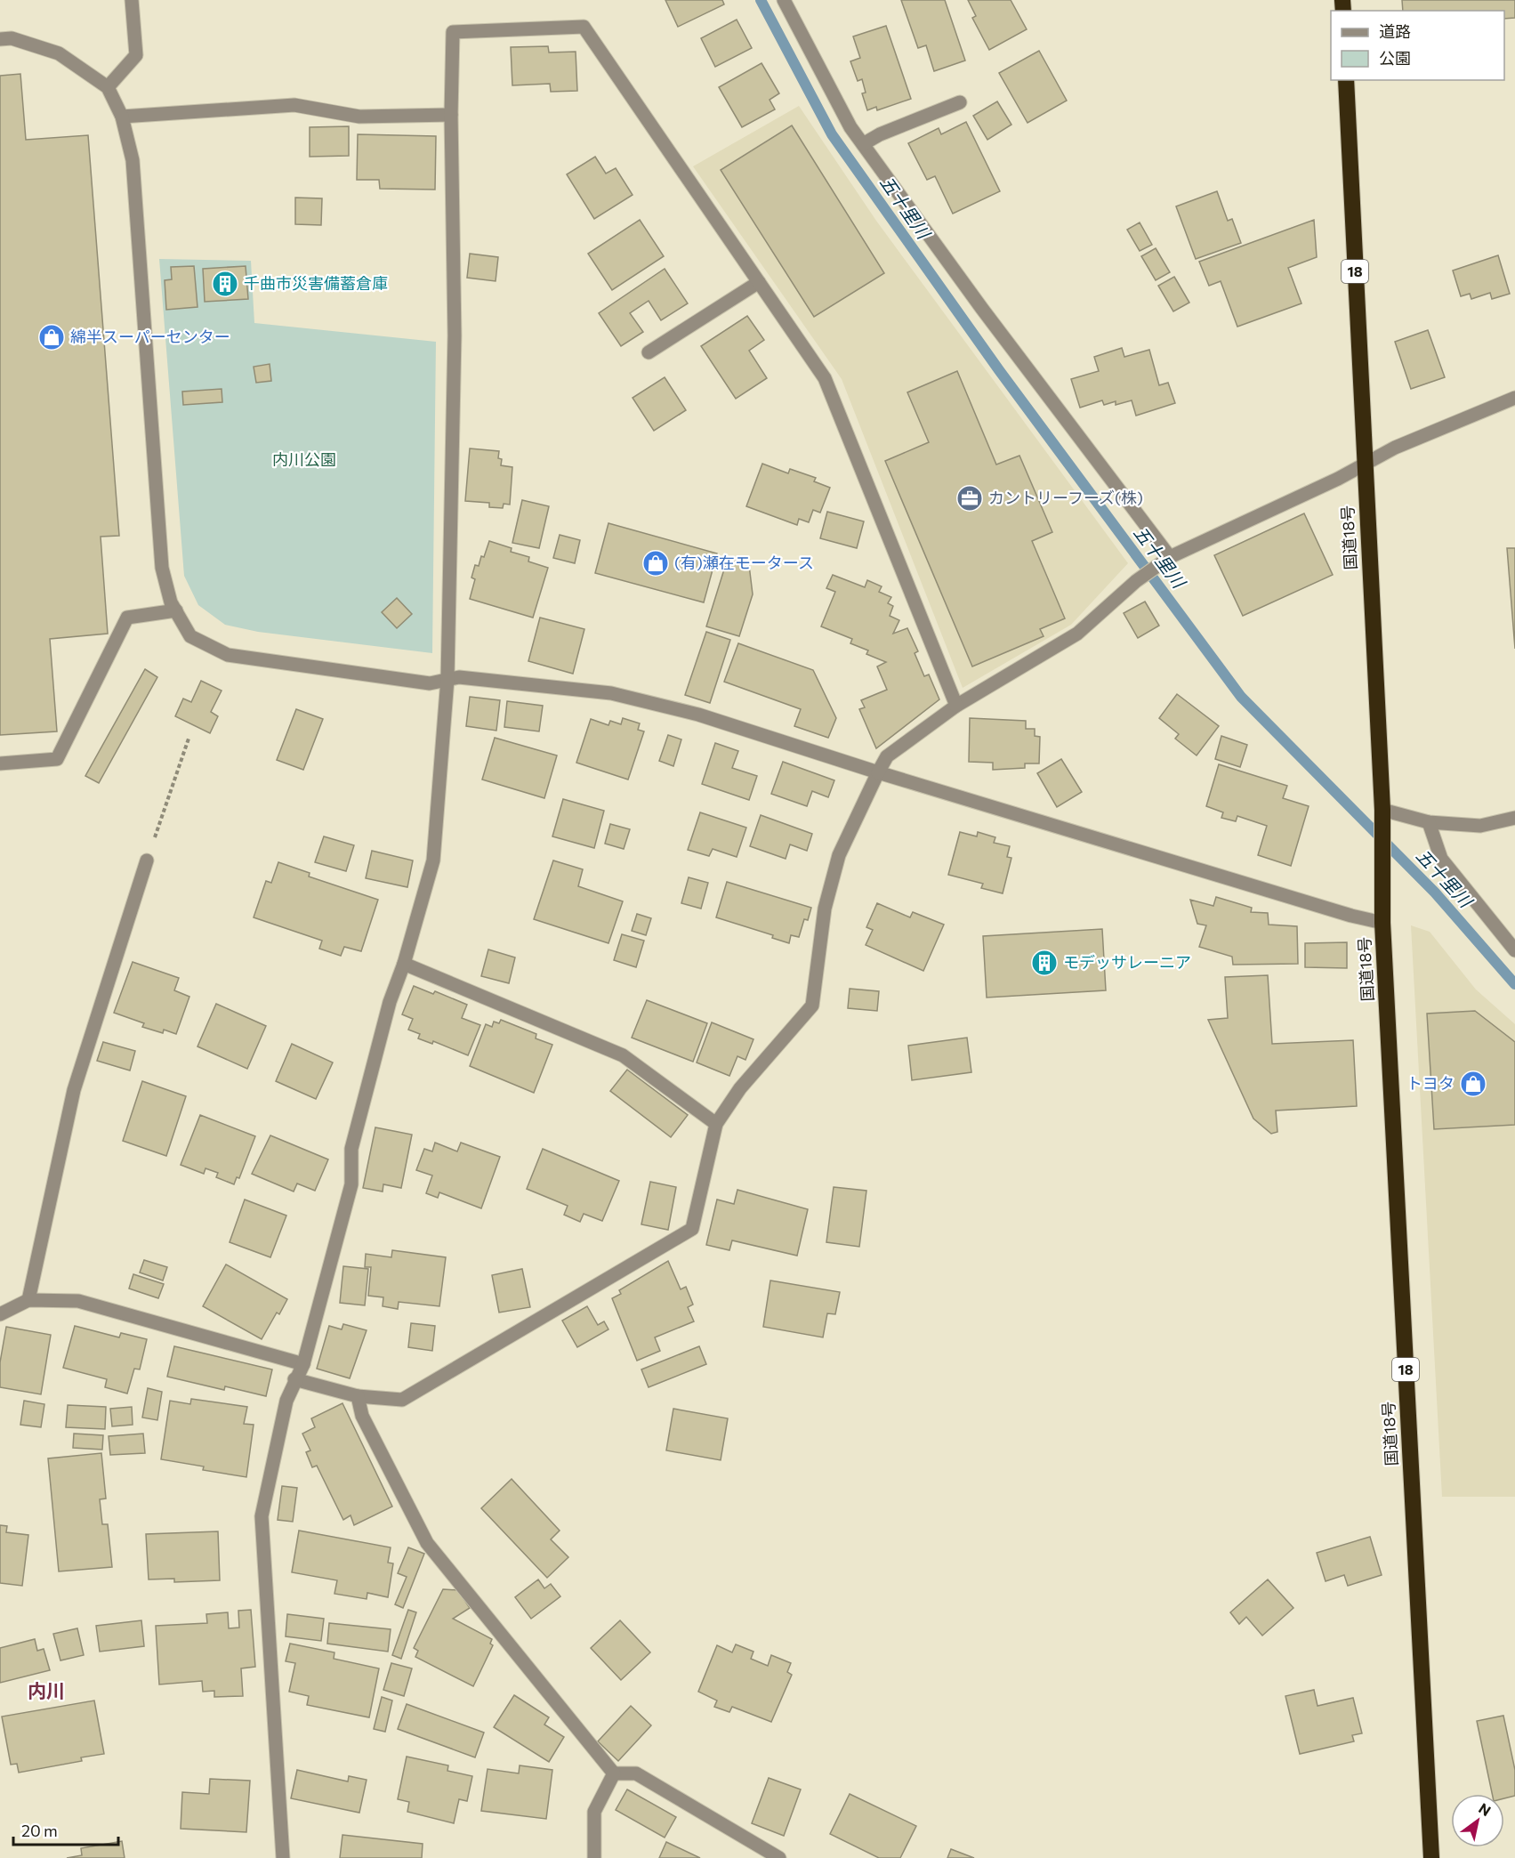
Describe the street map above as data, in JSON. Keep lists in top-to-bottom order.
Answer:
{
  "streets": {
    "highway": ["18", "国道18号"]
  },
  "districts": ["内川"],
  "water": ["五十里川"],
  "parks": ["内川公園"],
  "places": {
    "building": ["千曲市災害備蓄倉庫", "モデッサレーニア"],
    "shop": ["綿半スーパーセンター", "(有)瀬在モータース", "トヨタ"],
    "office": ["カントリーフーズ(株)"]
  },
  "legend": ["道路", "公園"],
  "scale_bar": "20 m",
  "north": "top right"
}
